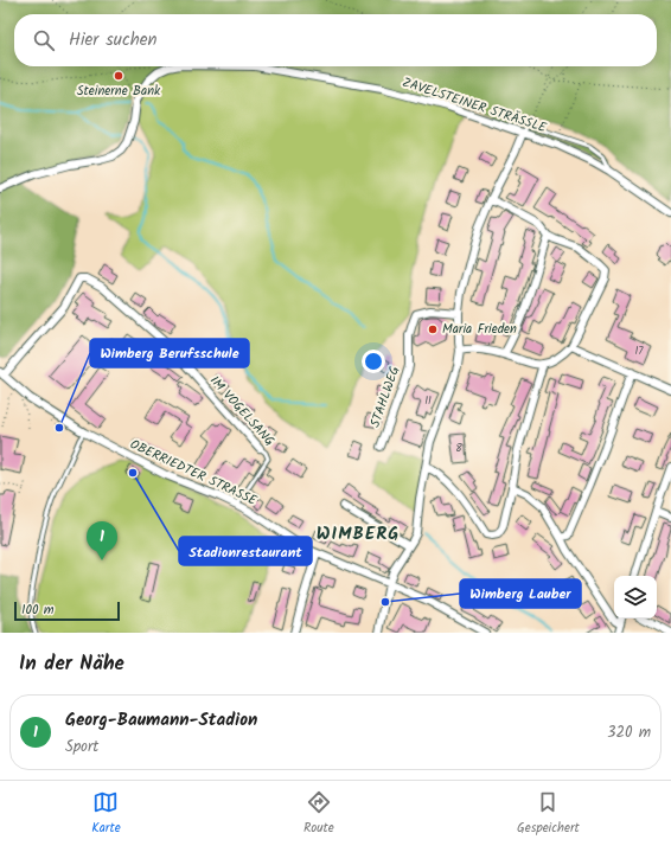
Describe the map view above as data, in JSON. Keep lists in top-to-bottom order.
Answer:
{
  "streets": {
    "street": [
      "ZAVELSTEINER STRÄSSLE",
      "STAHLWEG",
      "IM VOGELSANG",
      "OBERRIEDTER STRASSE"
    ]
  },
  "crossings": [
    ["IM VOGELSANG", "OBERRIEDTER STRASSE"]
  ],
  "districts": ["WIMBERG"],
  "places": [
    "Steinerne Bank",
    "Maria Frieden",
    "Wimberg Berufsschule",
    "Stadionrestaurant",
    "Wimberg Lauber"
  ],
  "house_numbers": ["17", "11", "8"],
  "scale_bar": "100 m",
  "page": {
    "search": "Hier suchen",
    "pins": "1",
    "scale": "100 m",
    "heading": "In der Nähe",
    "list": [
      {
        "mark": "1",
        "name": "Georg-Baumann-Stadion",
        "note": "Sport",
        "value": "320 m"
      }
    ],
    "nav": ["Karte", "Route", "Gespeichert"]
  }
}
